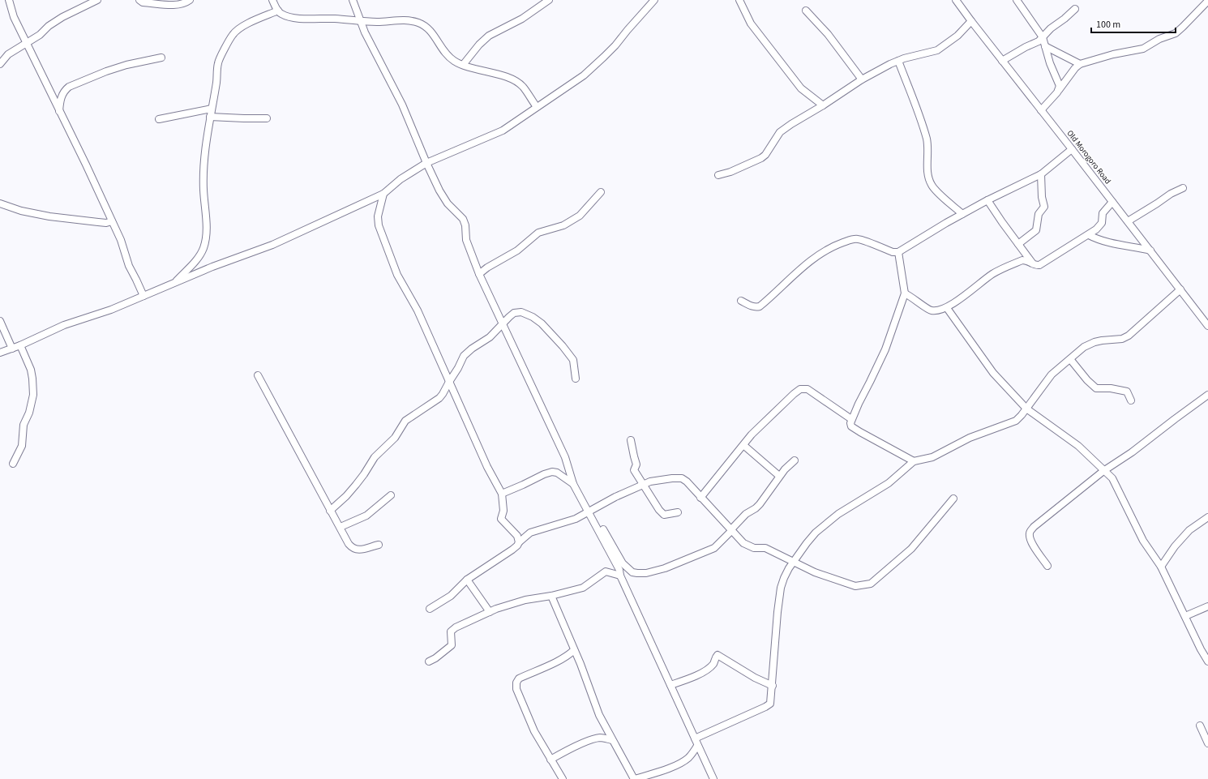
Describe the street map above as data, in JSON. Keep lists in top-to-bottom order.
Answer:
{
  "streets": {
    "street": ["Old Morogoro Road"]
  },
  "scale_bar": "100 m"
}
